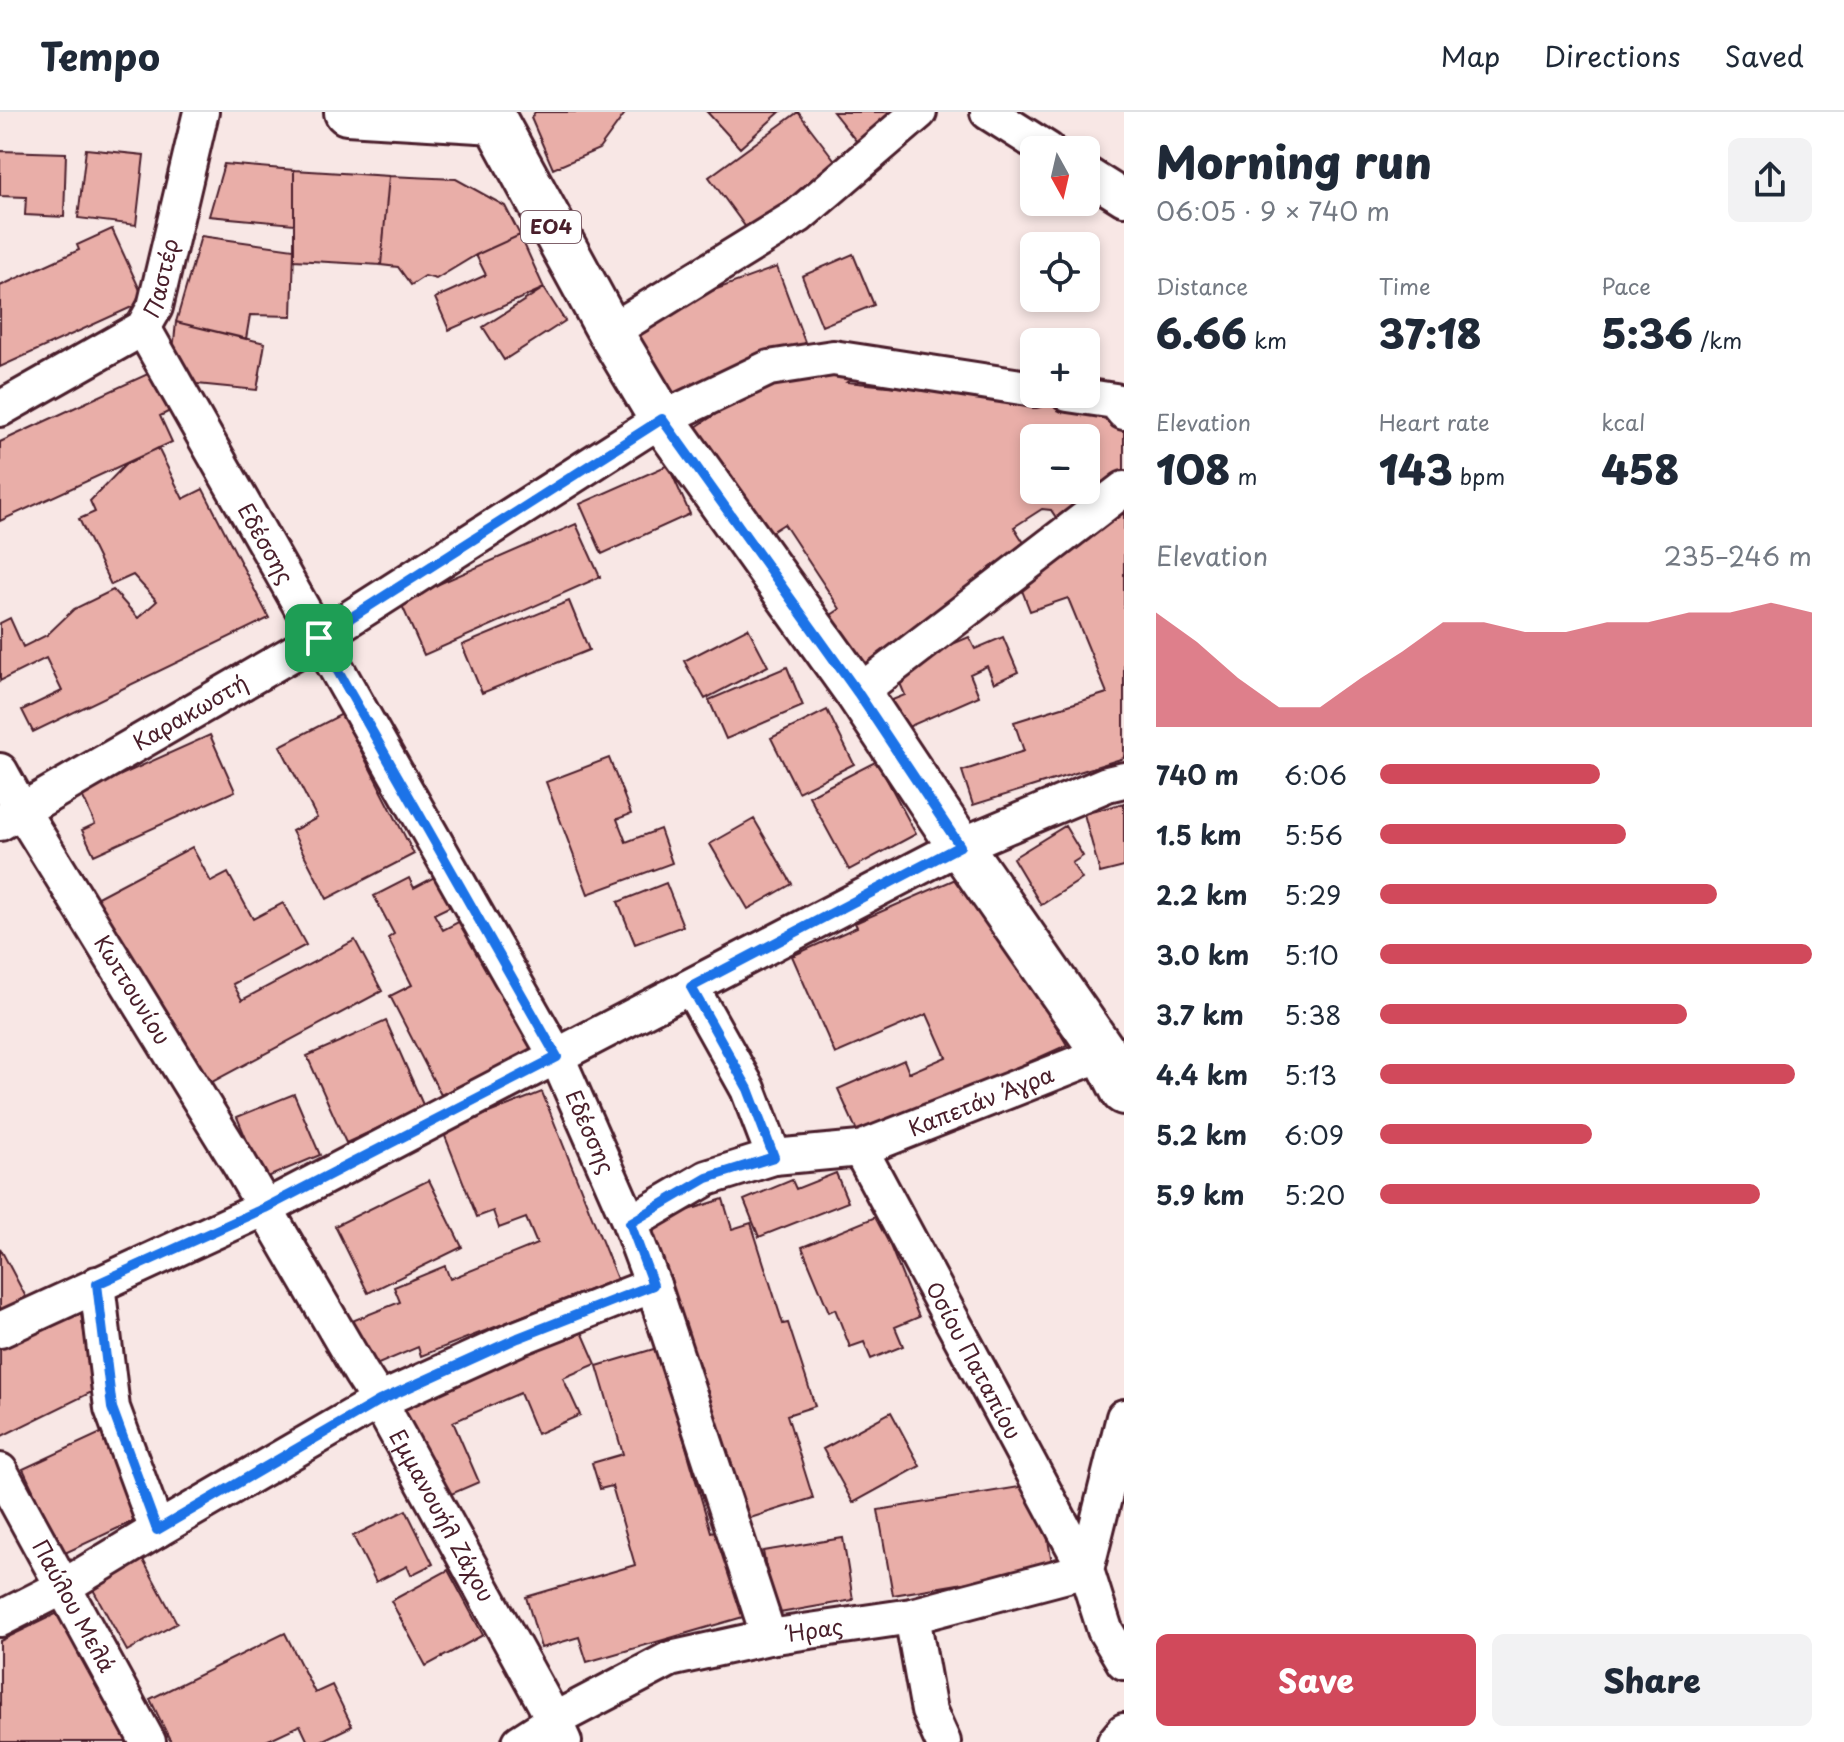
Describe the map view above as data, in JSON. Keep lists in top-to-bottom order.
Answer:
{
  "streets": {
    "main road": ["ΕΟ4"],
    "street": [
      "Παστέρ",
      "Εδέσσης",
      "Καρακωστή",
      "Κωττουνίου",
      "Καπετάν Άγρα",
      "Οσίου Παταπίου",
      "Εμμανουήλ Ζάχου",
      "Παύλου Μελά",
      "Ήρας"
    ]
  },
  "crossings": [
    ["ΕΟ4", "Καρακωστή"],
    ["ΕΟ4", "Καπετάν Άγρα"],
    ["Παστέρ", "Εδέσσης"],
    ["Εδέσσης", "Καρακωστή"],
    ["Εδέσσης", "Καπετάν Άγρα"],
    ["Εδέσσης", "Ήρας"],
    ["Καρακωστή", "Κωττουνίου"],
    ["Κωττουνίου", "Εμμανουήλ Ζάχου"],
    ["Καπετάν Άγρα", "Οσίου Παταπίου"],
    ["Οσίου Παταπίου", "Ήρας"],
    ["Εμμανουήλ Ζάχου", "Ήρας"]
  ],
  "north": "bottom",
  "page": {
    "header": "Tempo",
    "nav": ["Map", "Directions", "Saved"],
    "heading": ["Morning run", "06:05 · 9 × 740 m"],
    "map_buttons": ["+", "−"],
    "stats": [
      ["Distance", "6.66 km"],
      ["Time", "37:18"],
      ["Pace", "5:36 /km"],
      ["Elevation", "108 m"],
      ["Heart rate", "143 bpm"],
      ["kcal", "458"]
    ],
    "chart": ["Elevation", "235–246 m"],
    "list": [
      {
        "name": "740 m",
        "note": "6:06"
      },
      {
        "name": "1.5 km",
        "note": "5:56"
      },
      {
        "name": "2.2 km",
        "note": "5:29"
      },
      {
        "name": "3.0 km",
        "note": "5:10"
      },
      {
        "name": "3.7 km",
        "note": "5:38"
      },
      {
        "name": "4.4 km",
        "note": "5:13"
      },
      {
        "name": "5.2 km",
        "note": "6:09"
      },
      {
        "name": "5.9 km",
        "note": "5:20"
      }
    ],
    "buttons": ["Save", "Share"]
  }
}
